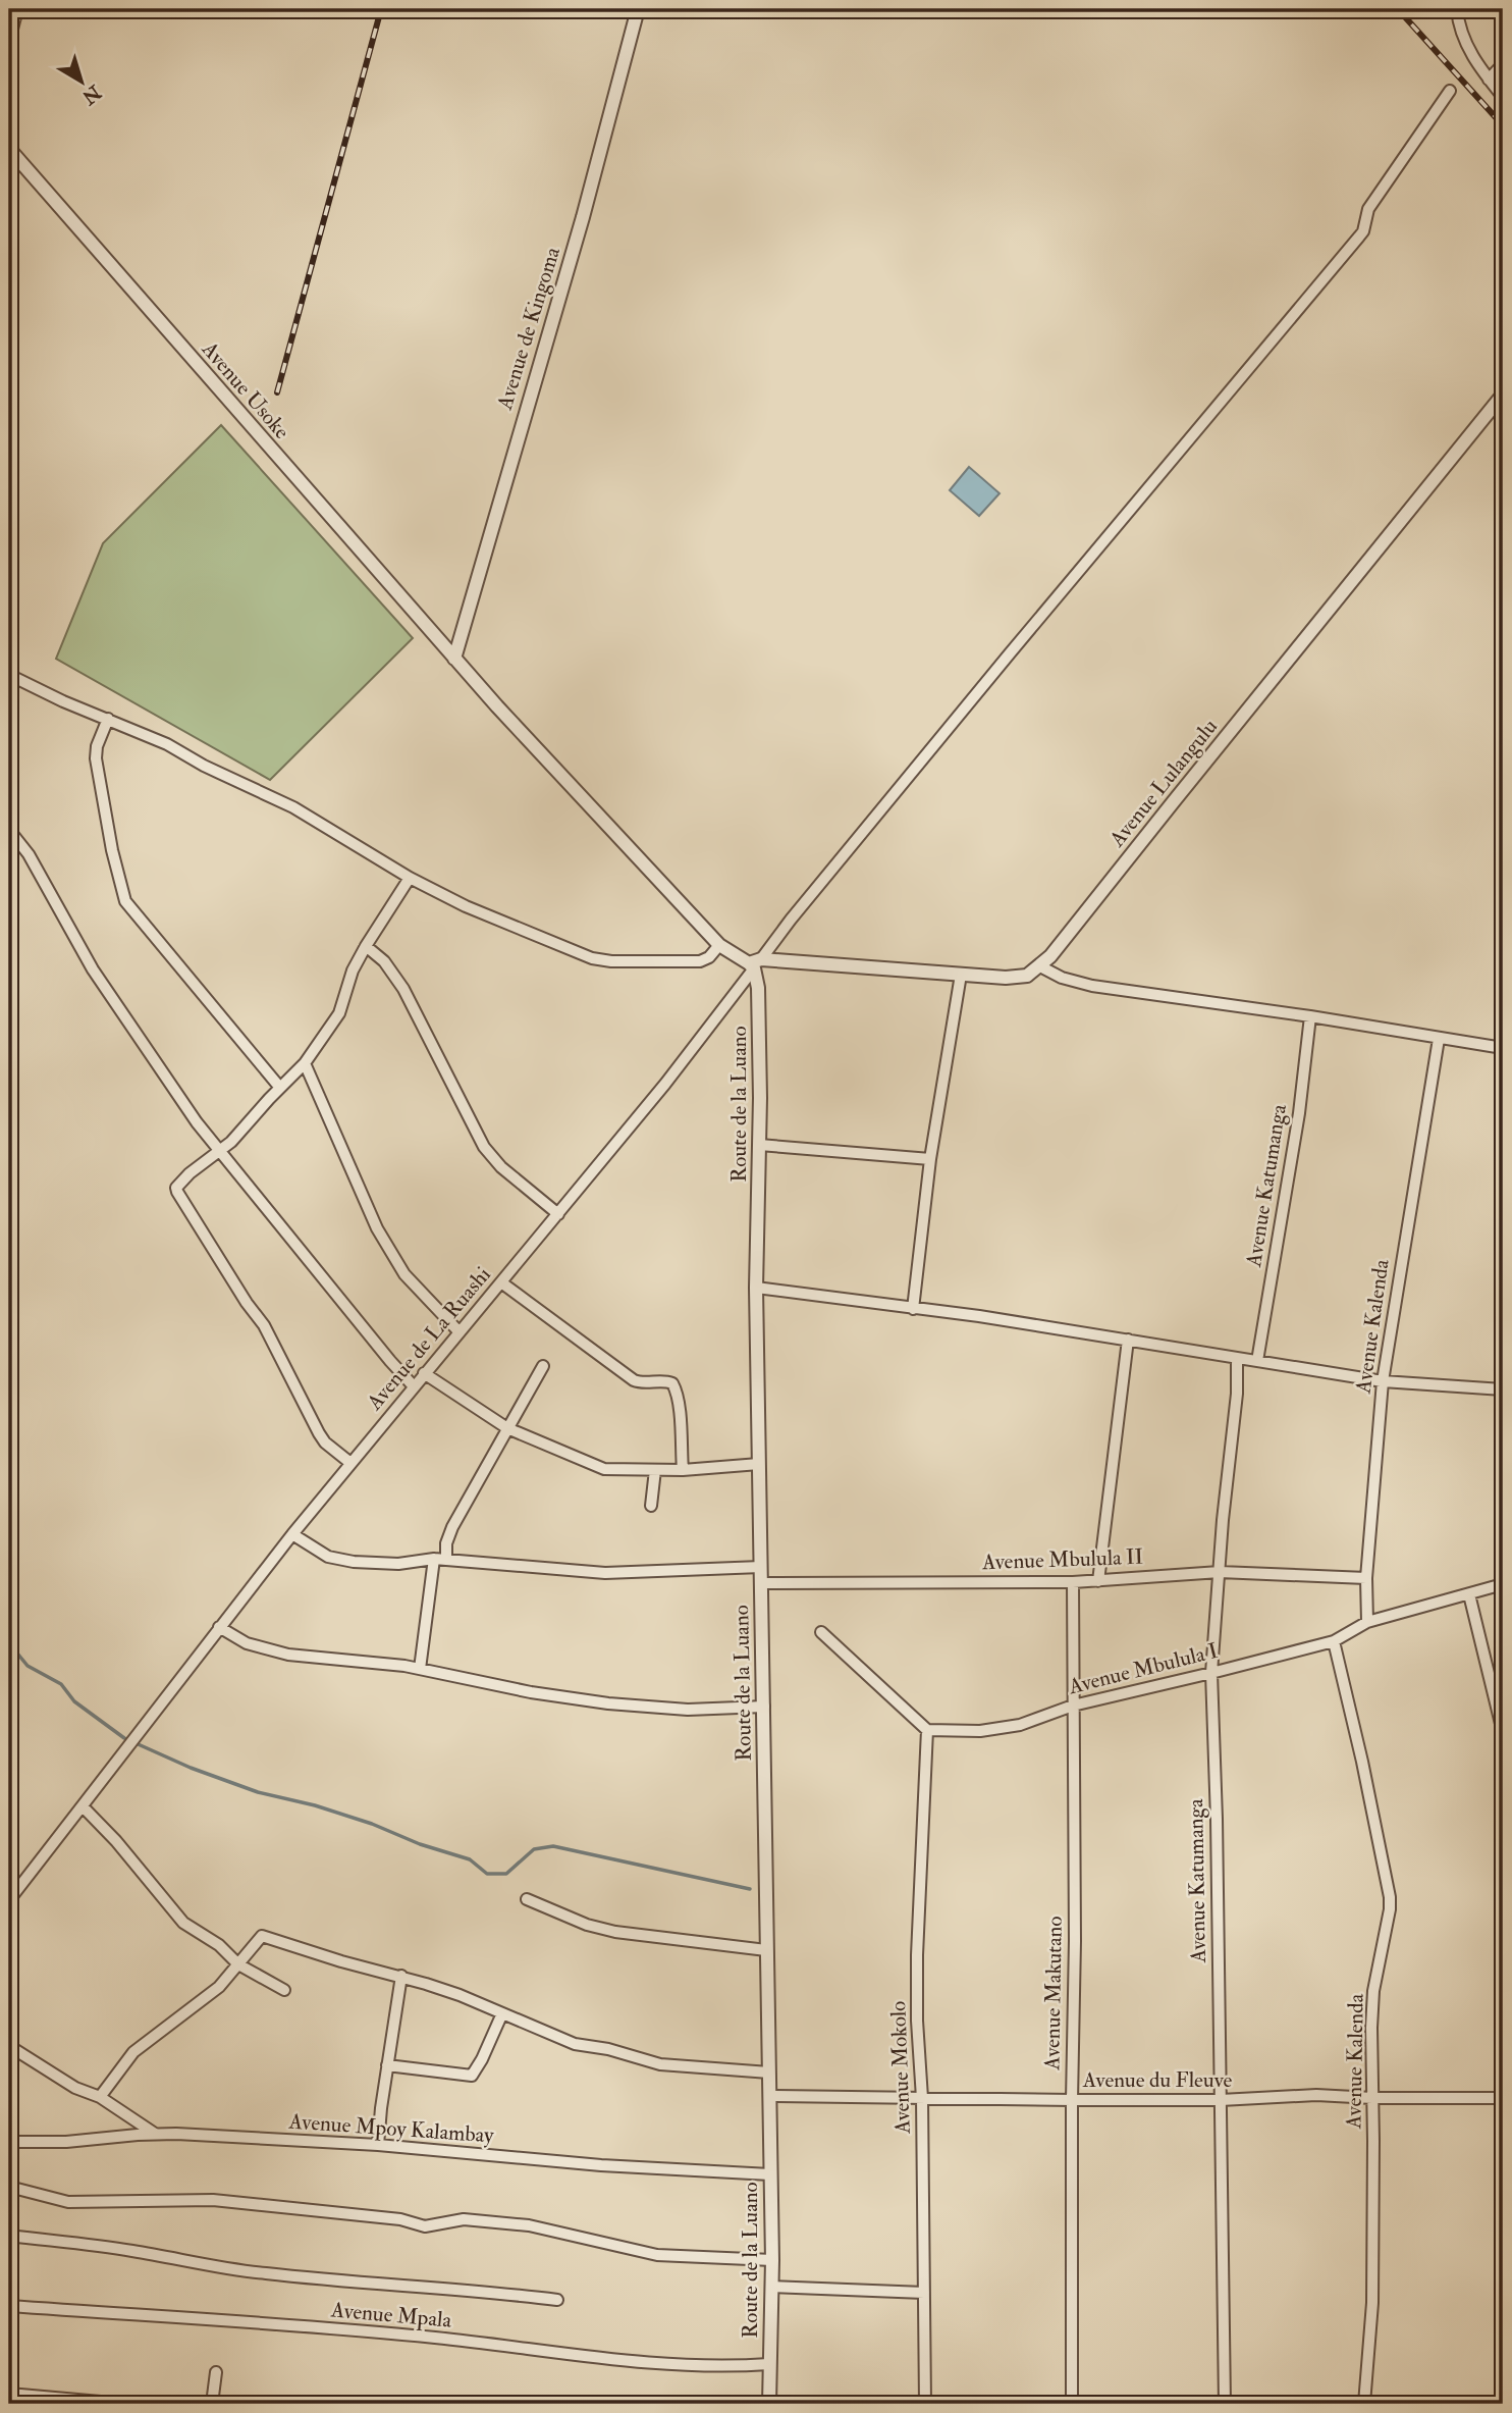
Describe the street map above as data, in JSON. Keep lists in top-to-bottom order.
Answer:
{
  "streets": {
    "street": [
      "Avenue de Kingoma",
      "Avenue Usoke",
      "Avenue Lulangulu",
      "Route de la Luano",
      "Avenue Katumanga",
      "Avenue Kalenda",
      "Avenue de La Ruashi",
      "Avenue Mbulula II",
      "Avenue Mbulula I",
      "Avenue Makutano",
      "Avenue Mokolo",
      "Avenue du Fleuve",
      "Avenue Mpoy Kalambay",
      "Avenue Mpala"
    ]
  },
  "crossings": [
    ["Avenue de Kingoma", "Avenue Usoke"],
    ["Avenue Usoke", "Route de la Luano"],
    ["Avenue Usoke", "Avenue de La Ruashi"],
    ["Route de la Luano", "Avenue de La Ruashi"],
    ["Route de la Luano", "Avenue Mbulula II"],
    ["Route de la Luano", "Avenue du Fleuve"],
    ["Route de la Luano", "Avenue Mpoy Kalambay"],
    ["Route de la Luano", "Avenue Mpala"],
    ["Avenue Katumanga", "Avenue Mbulula II"],
    ["Avenue Katumanga", "Avenue Mbulula I"],
    ["Avenue Katumanga", "Avenue du Fleuve"],
    ["Avenue Kalenda", "Avenue Mbulula II"],
    ["Avenue Kalenda", "Avenue Mbulula I"],
    ["Avenue Kalenda", "Avenue du Fleuve"],
    ["Avenue Mbulula II", "Avenue Makutano"],
    ["Avenue Mbulula I", "Avenue Makutano"],
    ["Avenue Mbulula I", "Avenue Mokolo"],
    ["Avenue Makutano", "Avenue du Fleuve"],
    ["Avenue Mokolo", "Avenue du Fleuve"]
  ],
  "north": "bottom right"
}
